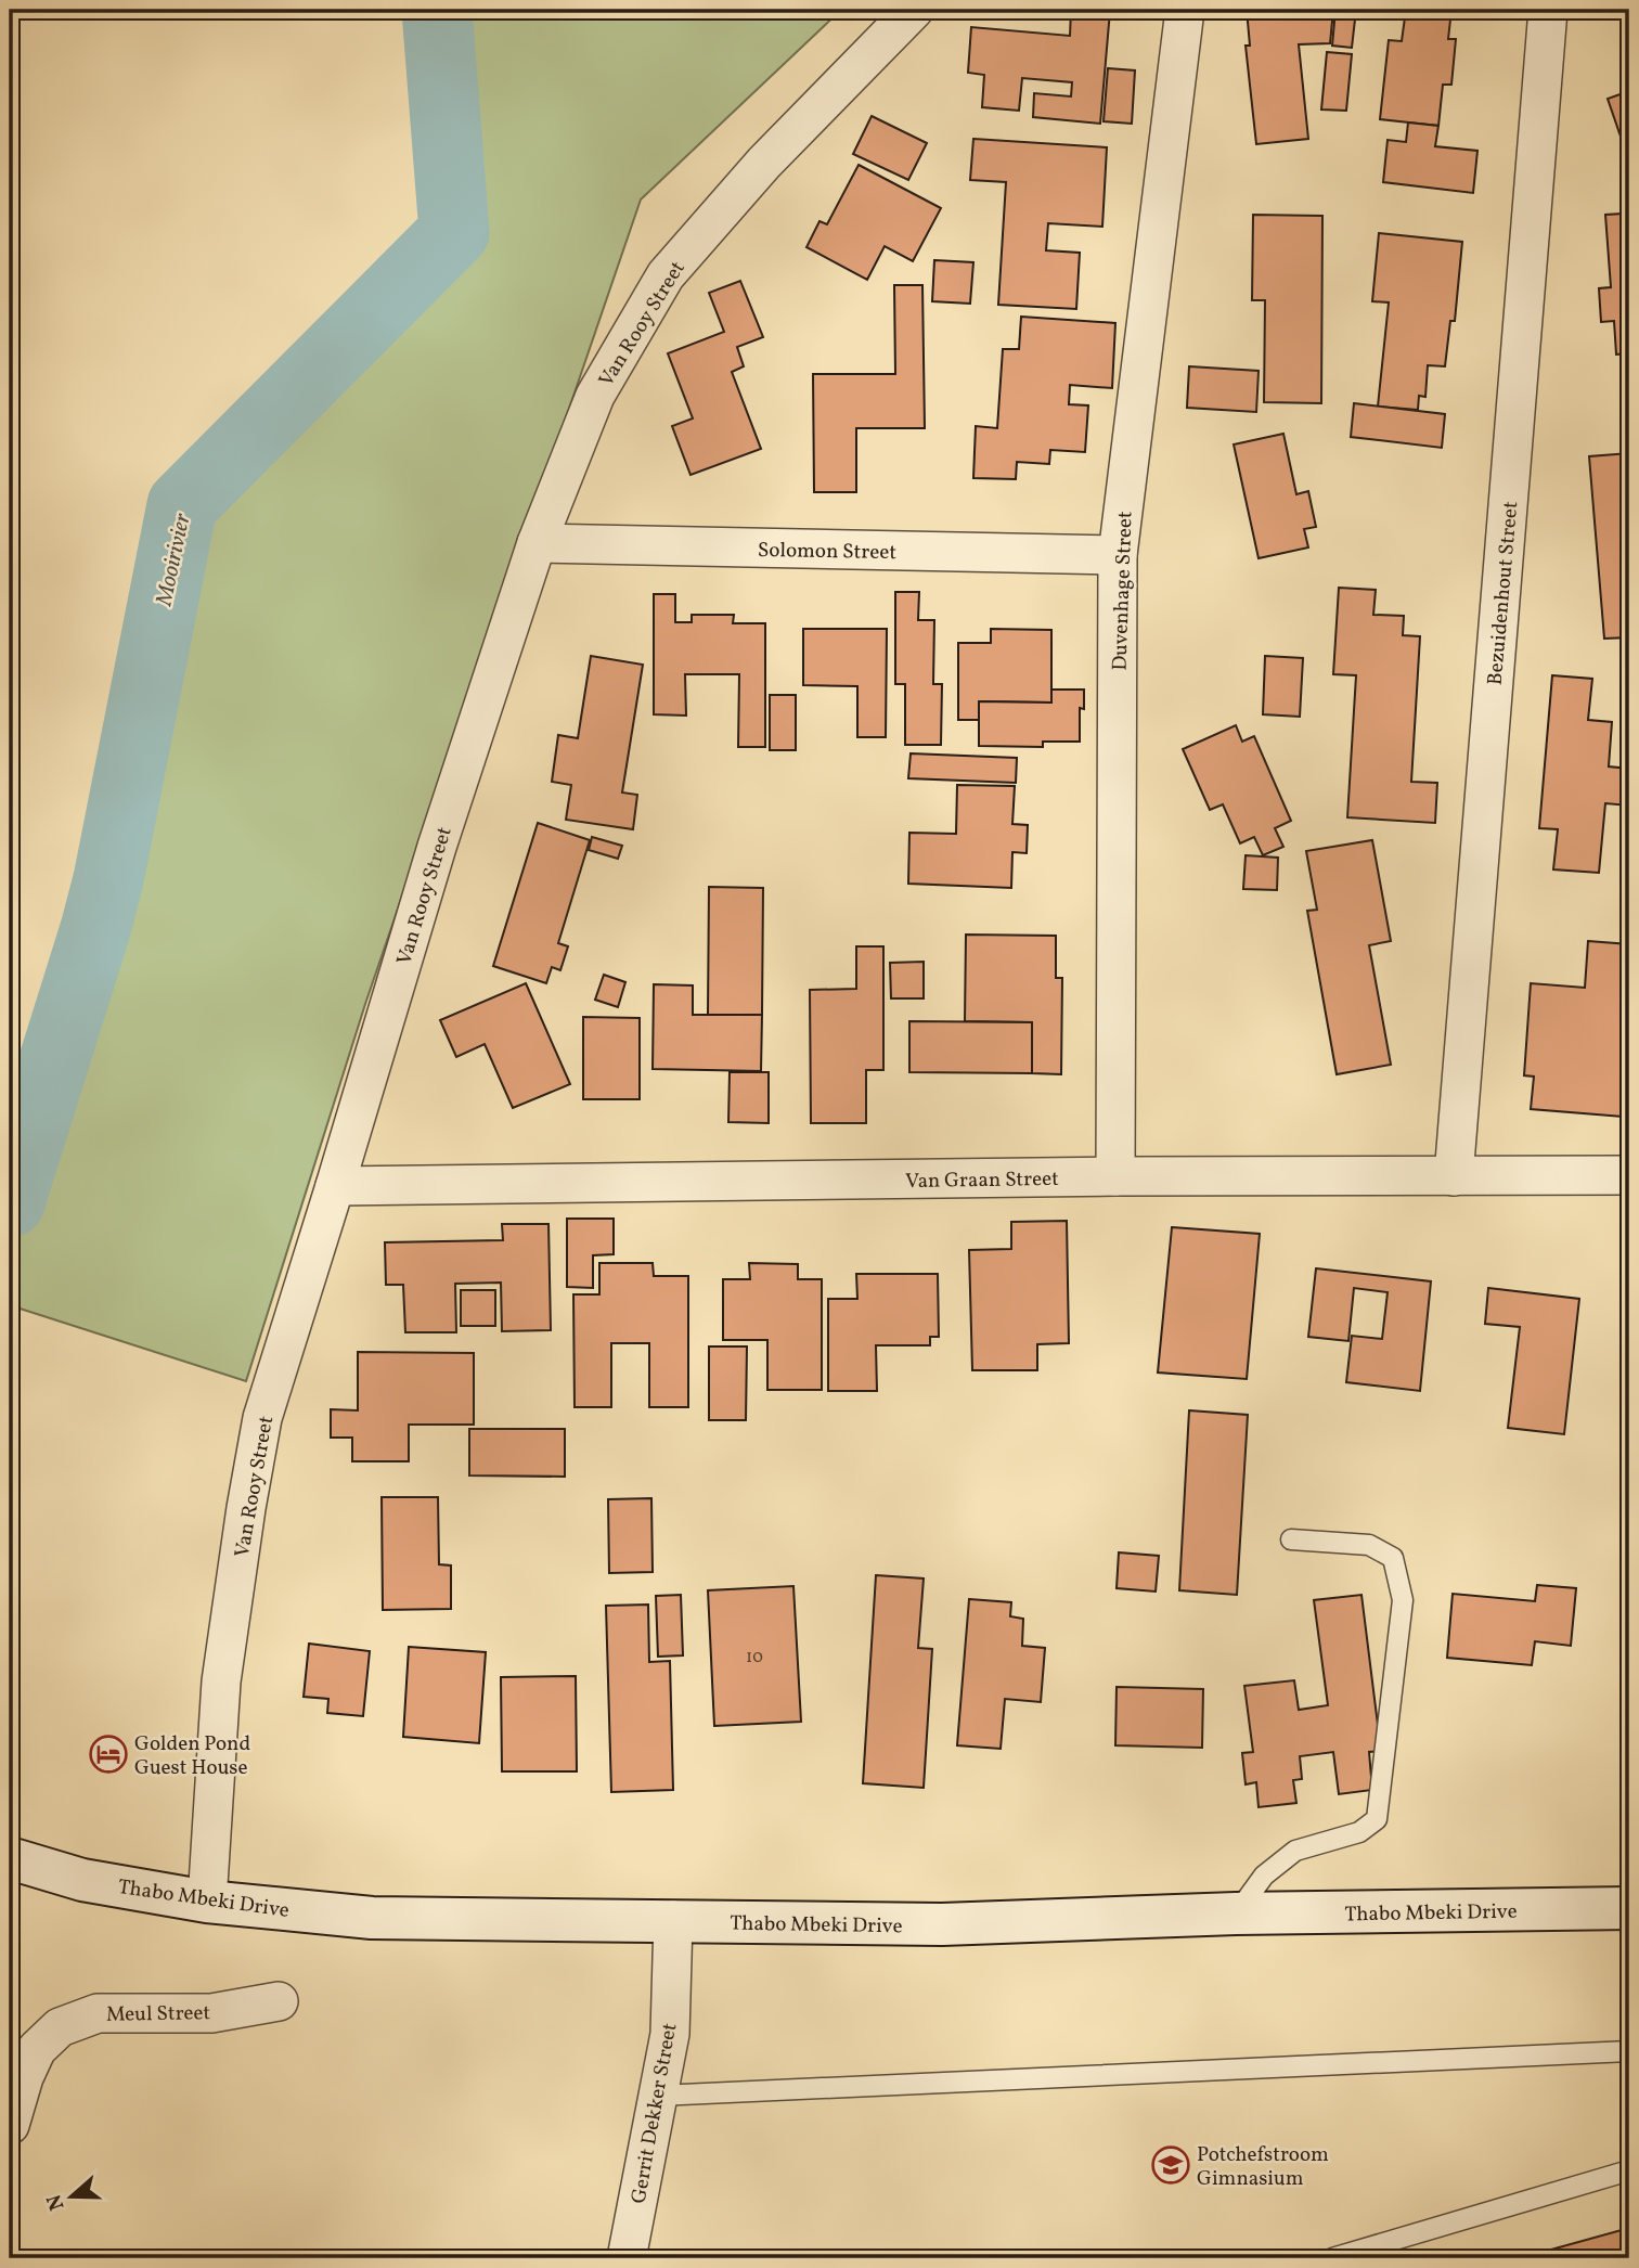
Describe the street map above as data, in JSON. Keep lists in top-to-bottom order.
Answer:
{
  "streets": {
    "main road": ["Thabo Mbeki Drive"],
    "street": [
      "Van Rooy Street",
      "Solomon Street",
      "Duvenhage Street",
      "Bezuidenhout Street",
      "Van Graan Street",
      "Meul Street",
      "Gerrit Dekker Street"
    ]
  },
  "crossings": [
    ["Van Rooy Street", "Solomon Street"],
    ["Van Rooy Street", "Van Graan Street"],
    ["Van Rooy Street", "Thabo Mbeki Drive"],
    ["Solomon Street", "Duvenhage Street"],
    ["Duvenhage Street", "Van Graan Street"],
    ["Bezuidenhout Street", "Van Graan Street"],
    ["Thabo Mbeki Drive", "Gerrit Dekker Street"]
  ],
  "water": ["Mooirivier"],
  "places": {
    "hotel": ["Golden Pond Guest House"],
    "school or university": ["Potchefstroom Gimnasium"]
  },
  "house_numbers": ["10"],
  "north": "left"
}
